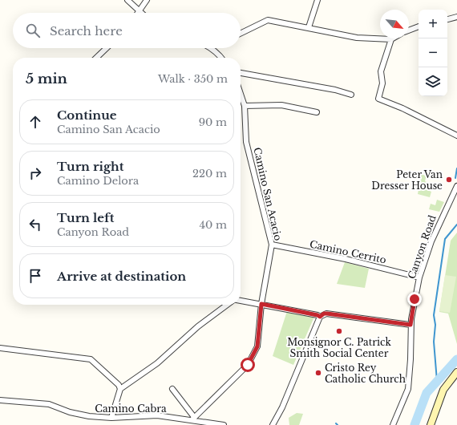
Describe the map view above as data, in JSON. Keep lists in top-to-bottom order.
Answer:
{
  "streets": {
    "street": [
      "Camino San Acacio",
      "Canyon Road",
      "Camino Cerrito",
      "Camino Cabra"
    ]
  },
  "crossings": [
    ["Camino San Acacio", "Camino Cerrito"],
    ["Camino San Acacio", "Camino Cabra"],
    ["Canyon Road", "Camino Cerrito"]
  ],
  "places": ["Peter Van Dresser House", "Monsignor C. Patrick Smith Social Center", "Cristo Rey Catholic Church"],
  "north": "bottom right",
  "page": {
    "map_buttons": ["+", "−"],
    "search": "Search here",
    "heading": ["5 min", "Walk · 350 m"],
    "list": [
      ["Continue", "Camino San Acacio", "90 m"],
      ["Turn right", "Camino Delora", "220 m"],
      ["Turn left", "Canyon Road", "40 m"],
      "Arrive at destination"
    ]
  }
}
